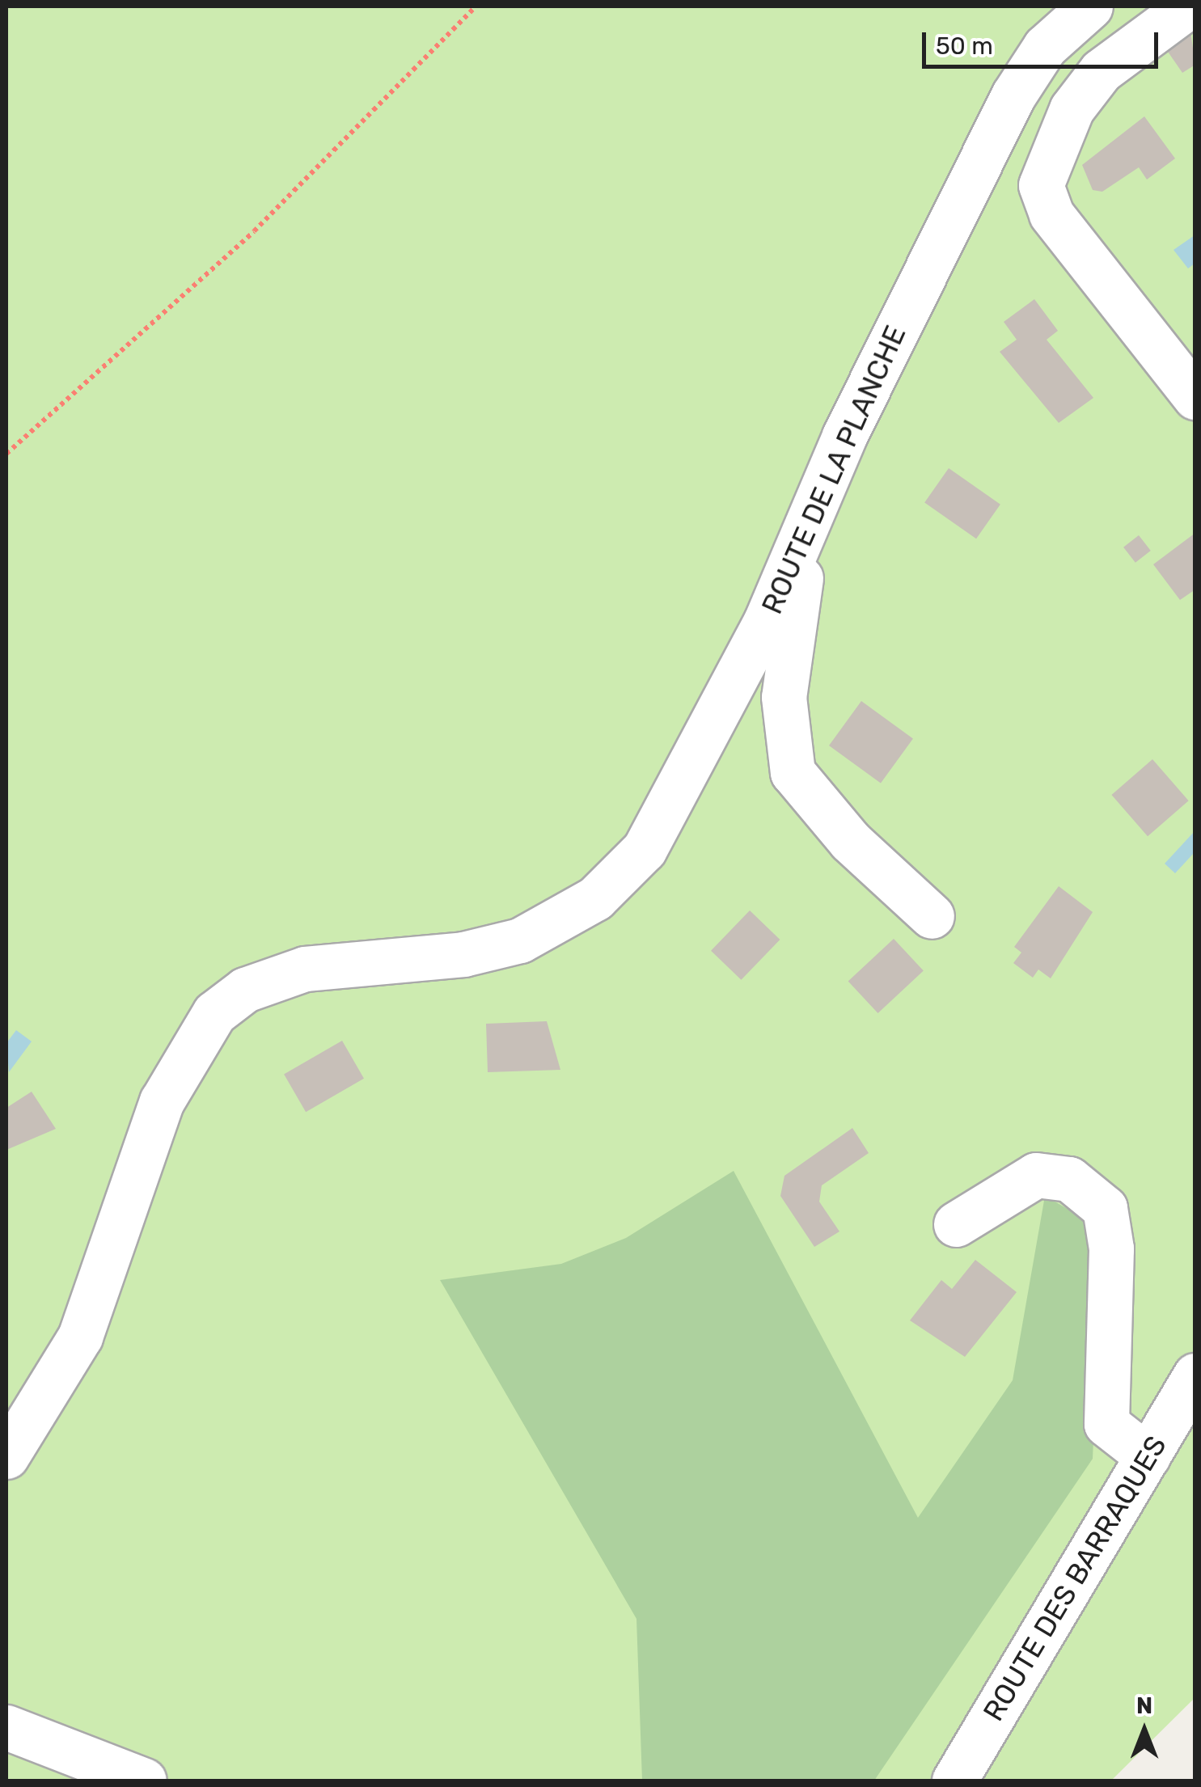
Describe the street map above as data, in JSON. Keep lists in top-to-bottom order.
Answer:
{
  "streets": {
    "street": ["ROUTE DE LA PLANCHE", "ROUTE DES BARRAQUES"]
  },
  "scale_bar": "50 m",
  "north": "top"
}
